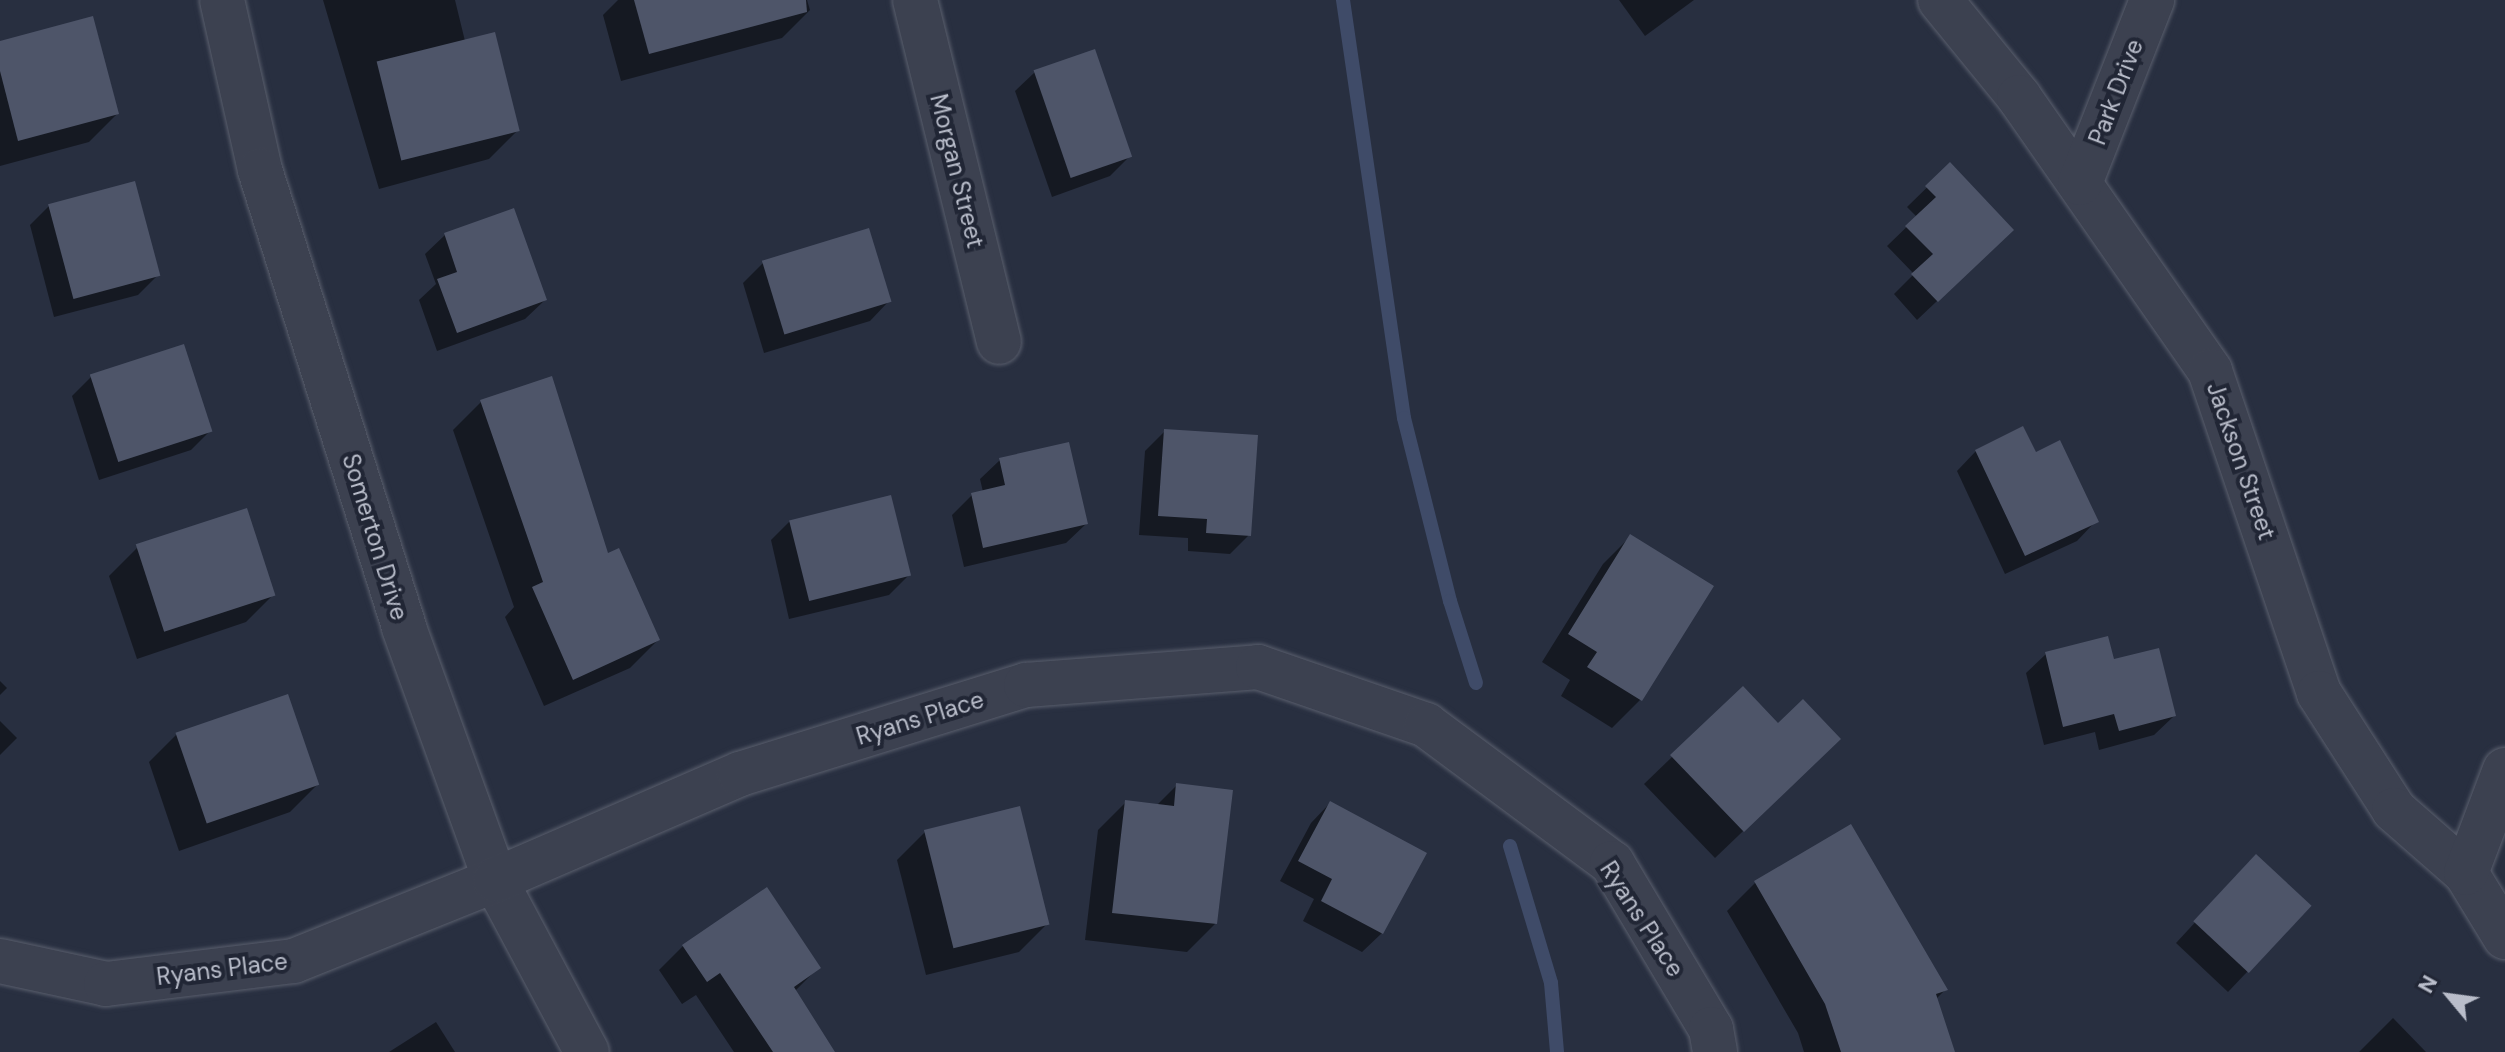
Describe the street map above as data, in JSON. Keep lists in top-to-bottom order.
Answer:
{
  "streets": {
    "street": [
      "Park Drive",
      "Morgan Street",
      "Jackson Street",
      "Somerton Drive",
      "Ryans Place"
    ]
  },
  "crossings": [
    ["Park Drive", "Jackson Street"],
    ["Somerton Drive", "Ryans Place"]
  ],
  "north": "top left"
}
